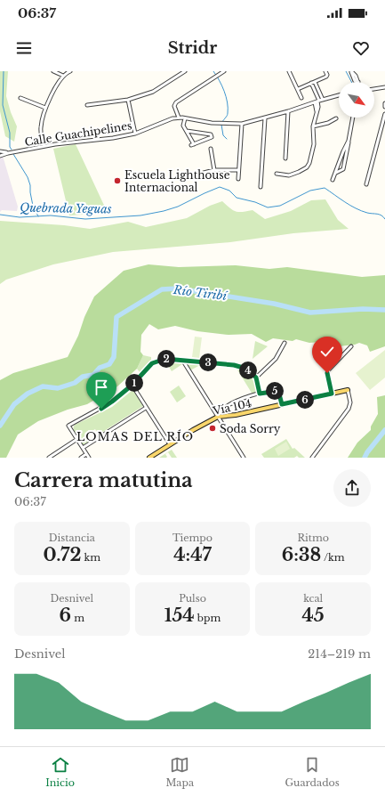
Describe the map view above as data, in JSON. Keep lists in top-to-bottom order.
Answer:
{
  "streets": {
    "main road": ["Vía 104"],
    "street": ["Calle Guachipelines"]
  },
  "districts": ["LOMAS DEL RÍO"],
  "water": ["Quebrada Yeguas", "Río Tiribí"],
  "places": ["Escuela Lighthouse Internacional", "Soda Sorry"],
  "north": "bottom right",
  "page": {
    "status": "06:37",
    "header": "Stridr",
    "pins": [
      "2",
      "3",
      "4",
      "1",
      "5",
      "6"
    ],
    "heading": ["Carrera matutina", "06:37"],
    "stats": [
      ["Distancia", "0.72 km"],
      ["Tiempo", "4:47"],
      ["Ritmo", "6:38 /km"],
      ["Desnivel", "6 m"],
      ["Pulso", "154 bpm"],
      ["kcal", "45"]
    ],
    "chart": ["Desnivel", "214–219 m"],
    "tabs": ["Inicio", "Mapa", "Guardados"]
  }
}
